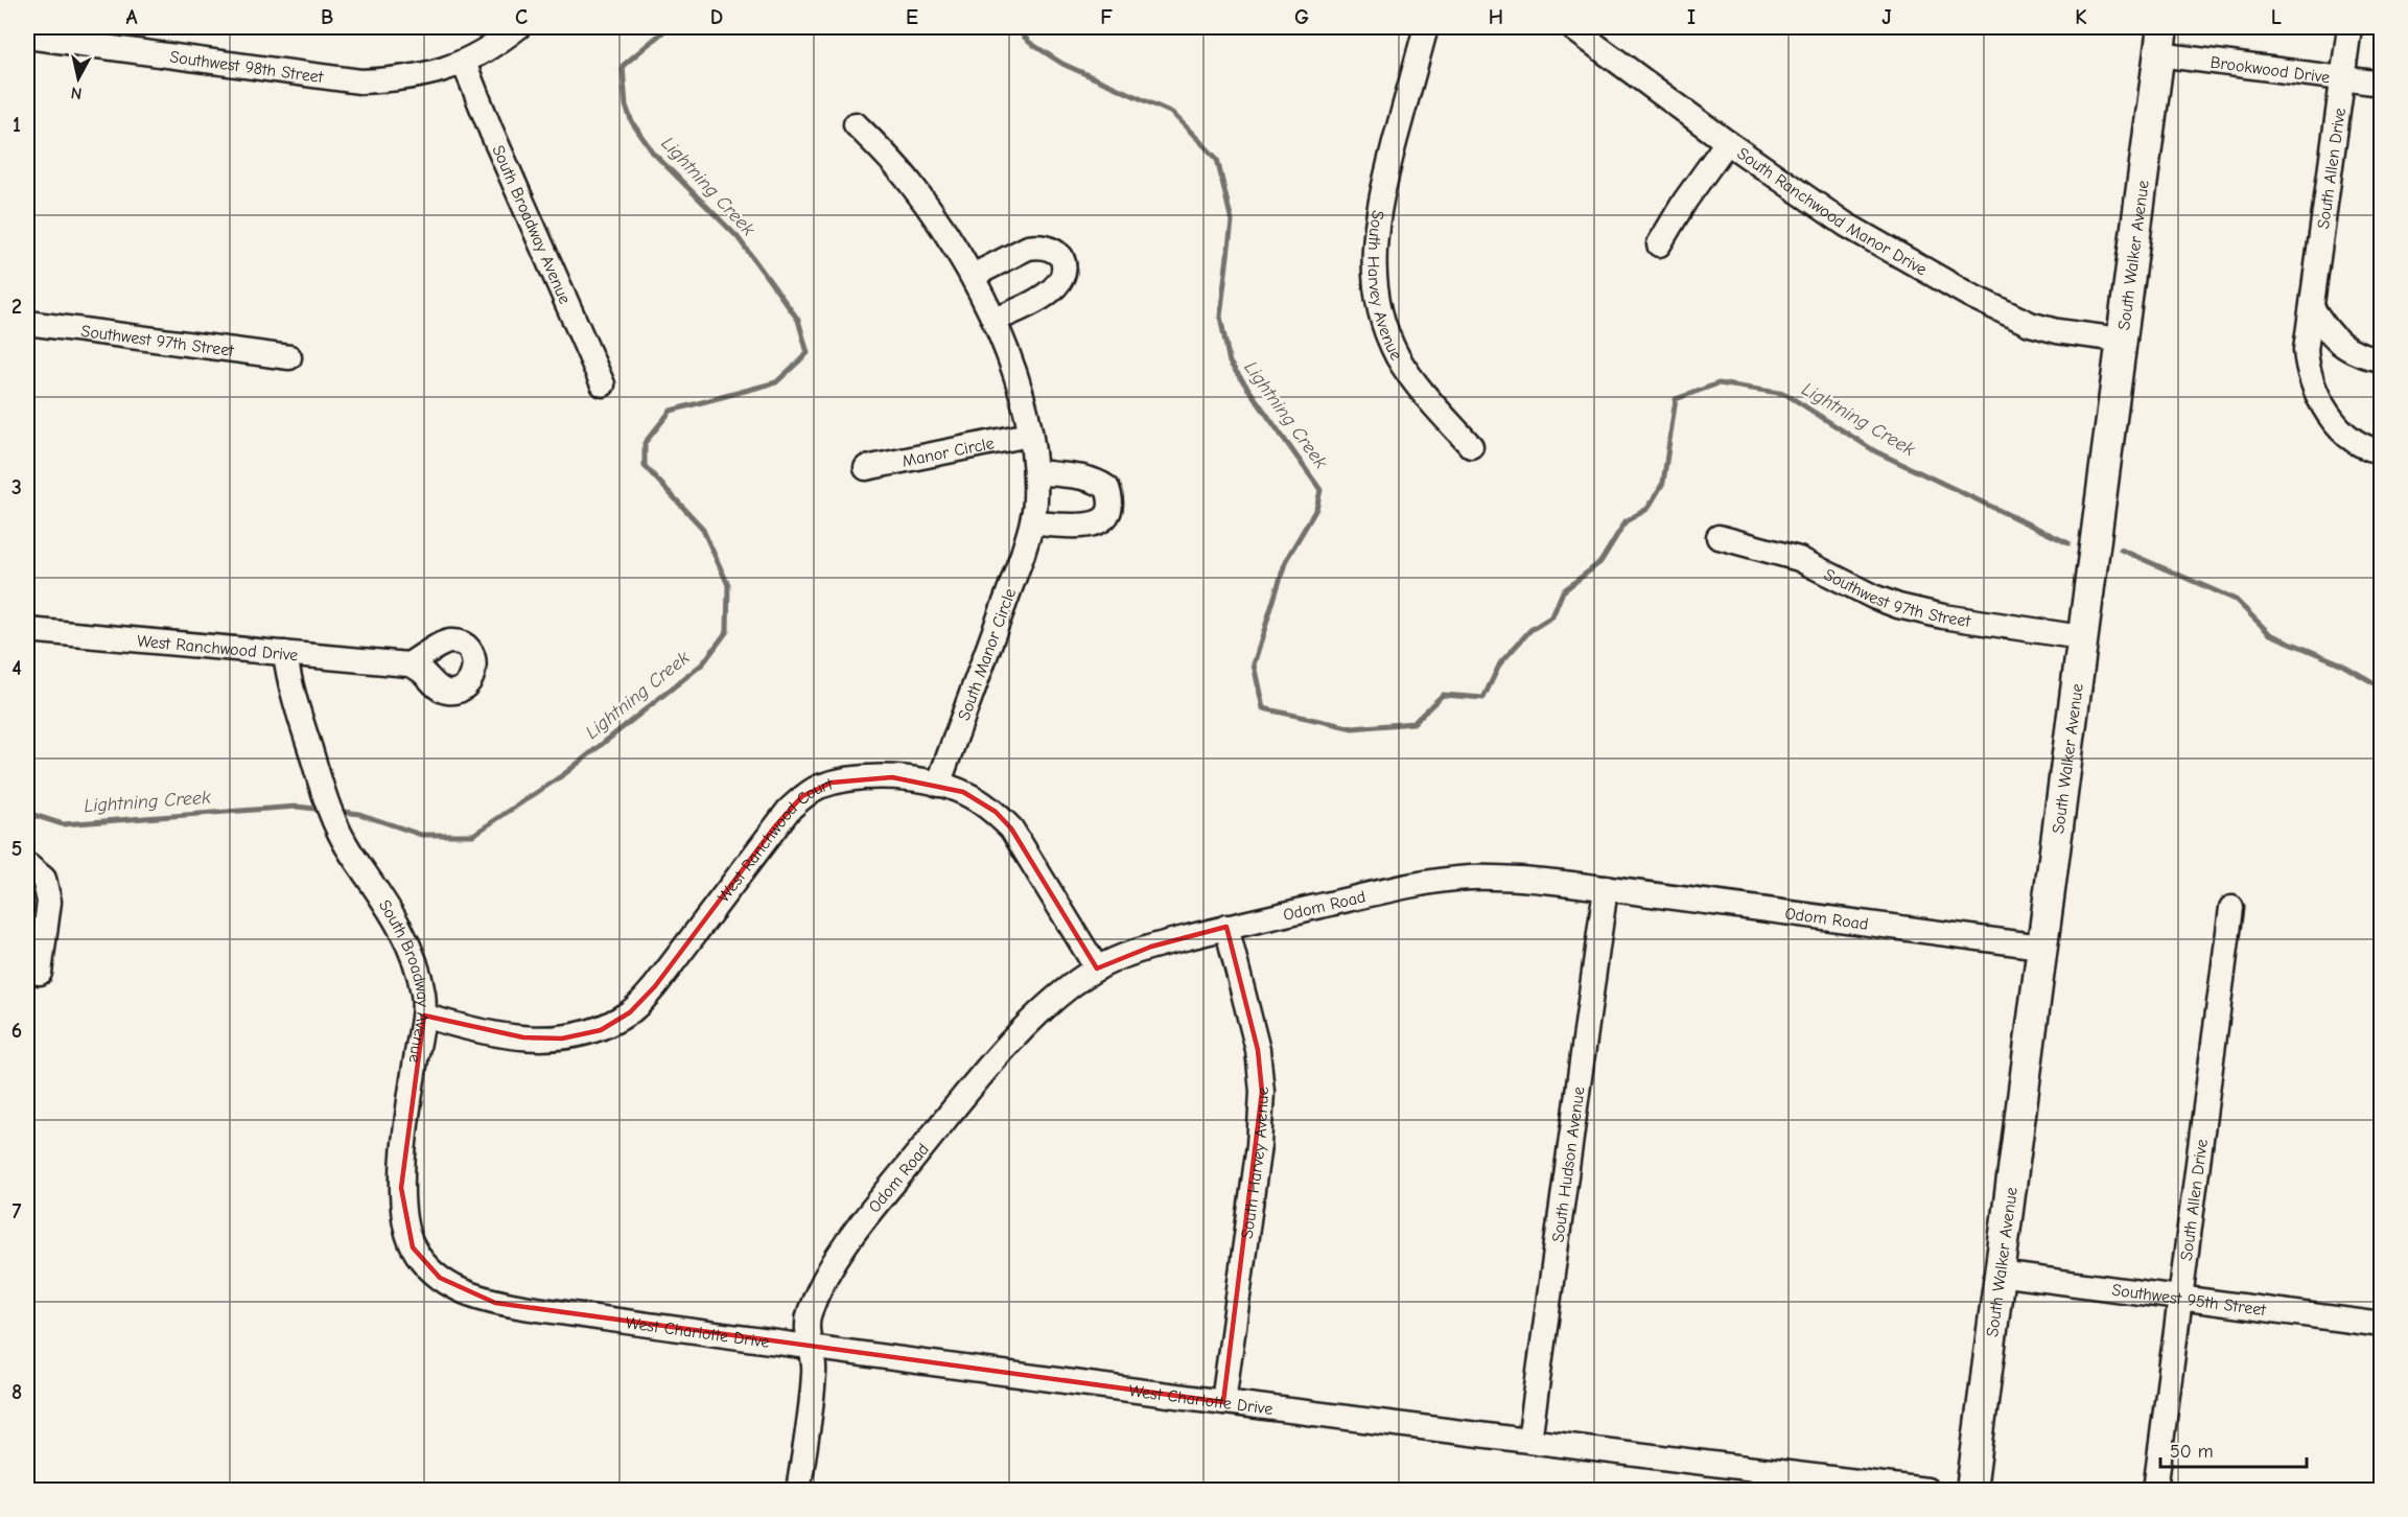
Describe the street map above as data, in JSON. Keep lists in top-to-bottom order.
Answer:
{
  "streets": {
    "main road": ["South Walker Avenue"],
    "street": [
      "Southwest 98th Street",
      "Brookwood Drive",
      "South Allen Drive",
      "South Ranchwood Manor Drive",
      "South Broadway Avenue",
      "South Harvey Avenue",
      "Southwest 97th Street",
      "Manor Circle",
      "West Ranchwood Drive",
      "South Manor Circle",
      "West Ranchwood Court",
      "Odom Road",
      "South Hudson Avenue",
      "Southwest 95th Street",
      "West Charlotte Drive"
    ]
  },
  "crossings": [
    ["Southwest 98th Street", "South Broadway Avenue"],
    ["Brookwood Drive", "South Allen Drive"],
    ["Brookwood Drive", "South Walker Avenue"],
    ["South Allen Drive", "Southwest 95th Street"],
    ["South Ranchwood Manor Drive", "South Walker Avenue"],
    ["South Broadway Avenue", "West Ranchwood Drive"],
    ["South Broadway Avenue", "West Ranchwood Court"],
    ["South Broadway Avenue", "West Charlotte Drive"],
    ["South Walker Avenue", "Southwest 97th Street"],
    ["South Walker Avenue", "Odom Road"],
    ["South Walker Avenue", "Southwest 95th Street"],
    ["South Harvey Avenue", "Odom Road"],
    ["South Harvey Avenue", "West Charlotte Drive"],
    ["Manor Circle", "South Manor Circle"],
    ["South Manor Circle", "West Ranchwood Court"],
    ["West Ranchwood Court", "Odom Road"],
    ["Odom Road", "South Hudson Avenue"],
    ["Odom Road", "West Charlotte Drive"],
    ["South Hudson Avenue", "West Charlotte Drive"]
  ],
  "water": ["Lightning Creek"],
  "scale_bar": "50 m",
  "north": "bottom",
  "grid": {
    "columns": [
      "A",
      "B",
      "C",
      "D",
      "E",
      "F",
      "G",
      "H",
      "I",
      "J",
      "K",
      "L"
    ],
    "rows": [
      "1",
      "2",
      "3",
      "4",
      "5",
      "6",
      "7",
      "8"
    ]
  }
}
